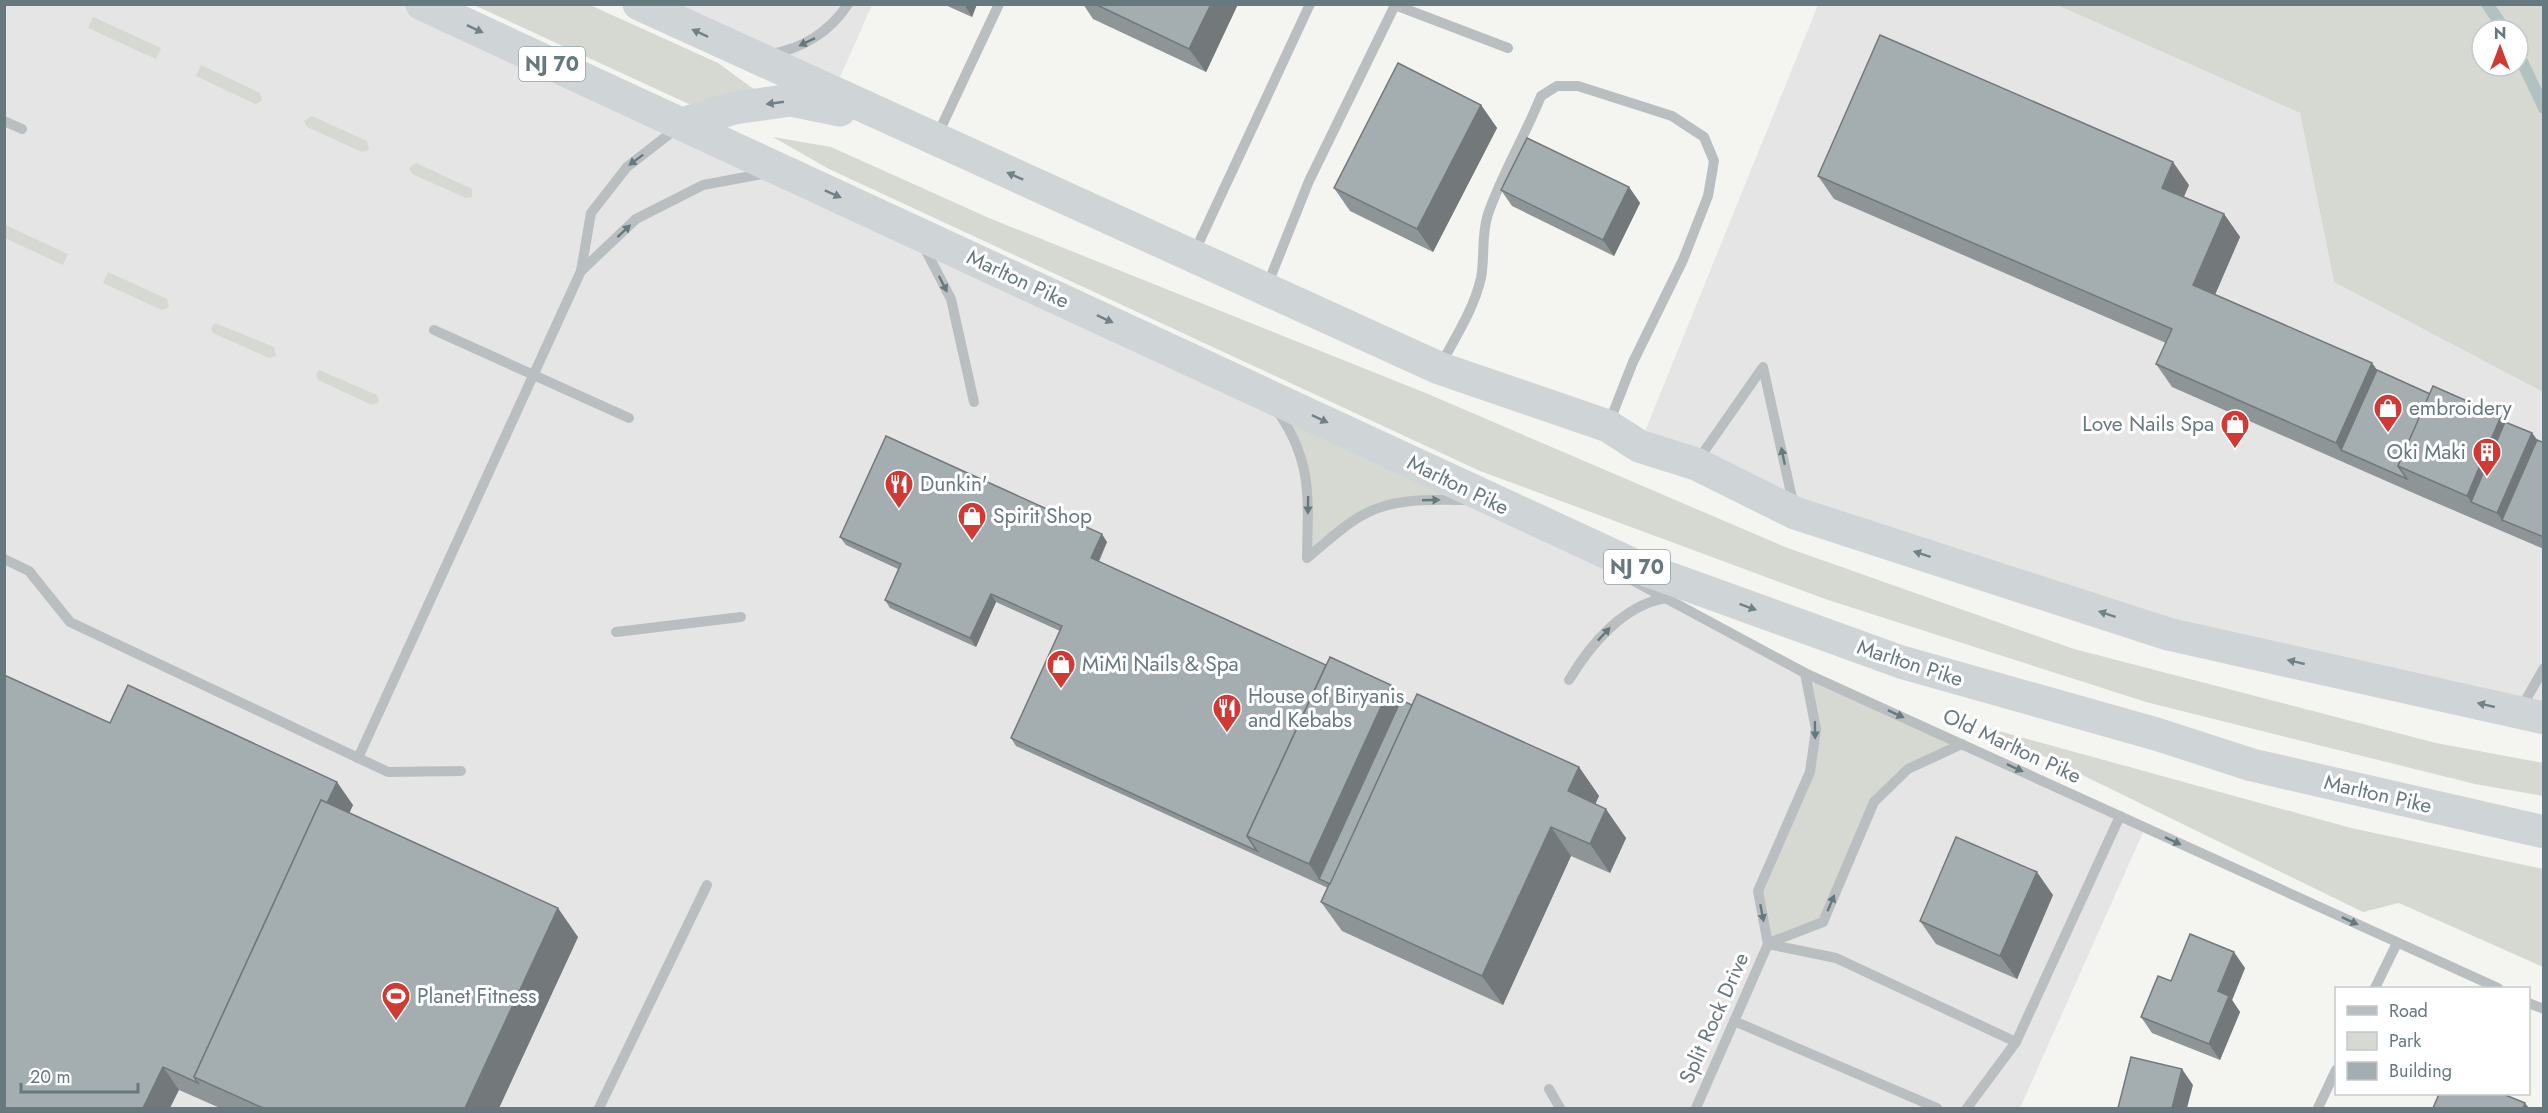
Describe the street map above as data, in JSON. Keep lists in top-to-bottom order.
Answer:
{
  "streets": {
    "highway": ["NJ 70", "Marlton Pike"],
    "street": ["Old Marlton Pike", "Split Rock Drive"]
  },
  "crossings": [
    ["Marlton Pike", "Old Marlton Pike"],
    ["Old Marlton Pike", "Split Rock Drive"]
  ],
  "one_way": ["Old Marlton Pike"],
  "places": {
    "shop": [
      "embroidery",
      "Love Nails Spa",
      "Spirit Shop",
      "MiMi Nails & Spa"
    ],
    "building": ["Oki Maki"],
    "restaurant": ["Dunkin'", "House of Biryanis and Kebabs"],
    "sports": ["Planet Fitness"]
  },
  "legend": ["Road", "Park", "Building"],
  "scale_bar": "20 m",
  "north": "top"
}
